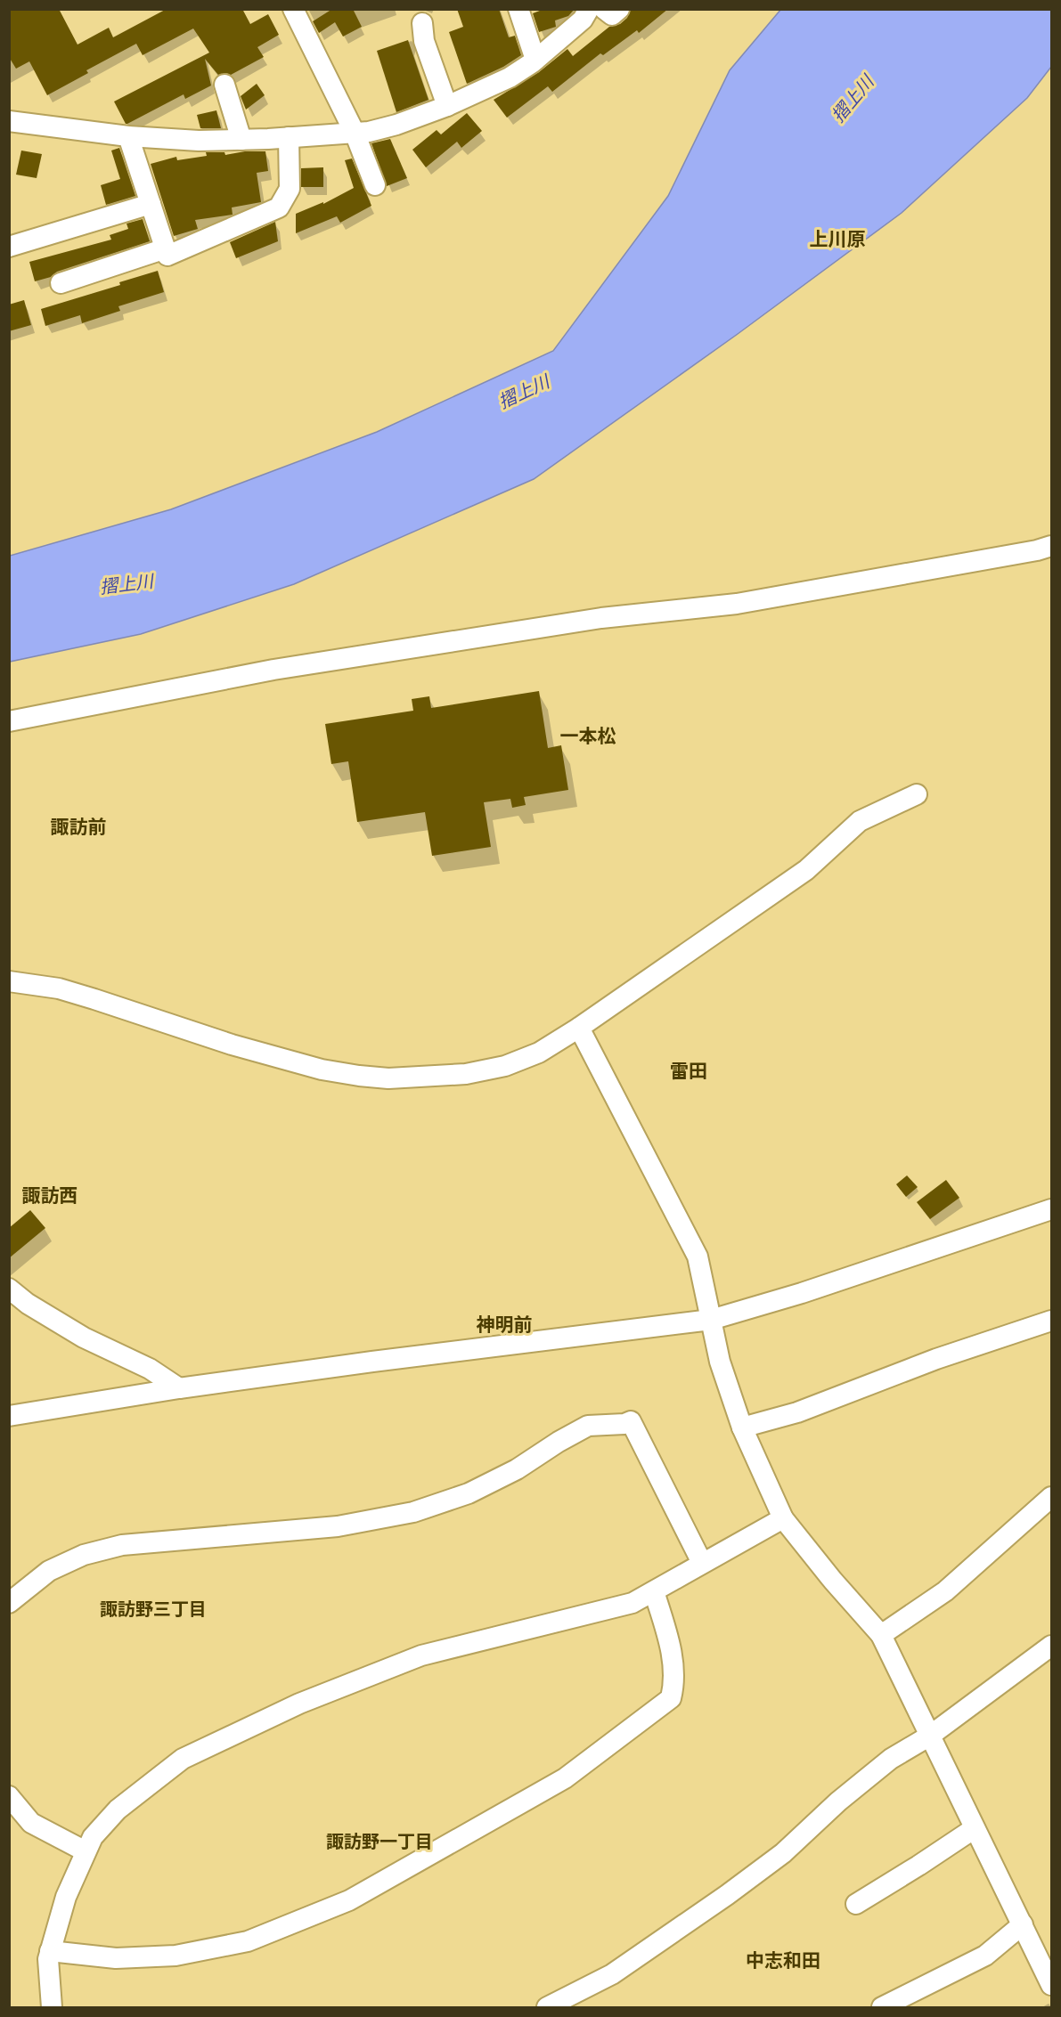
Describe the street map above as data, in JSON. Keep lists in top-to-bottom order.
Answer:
{
  "districts": [
    "上川原",
    "一本松",
    "諏訪前",
    "雷田",
    "諏訪西",
    "神明前",
    "諏訪野三丁目",
    "諏訪野一丁目",
    "中志和田"
  ],
  "water": ["摺上川"]
}
